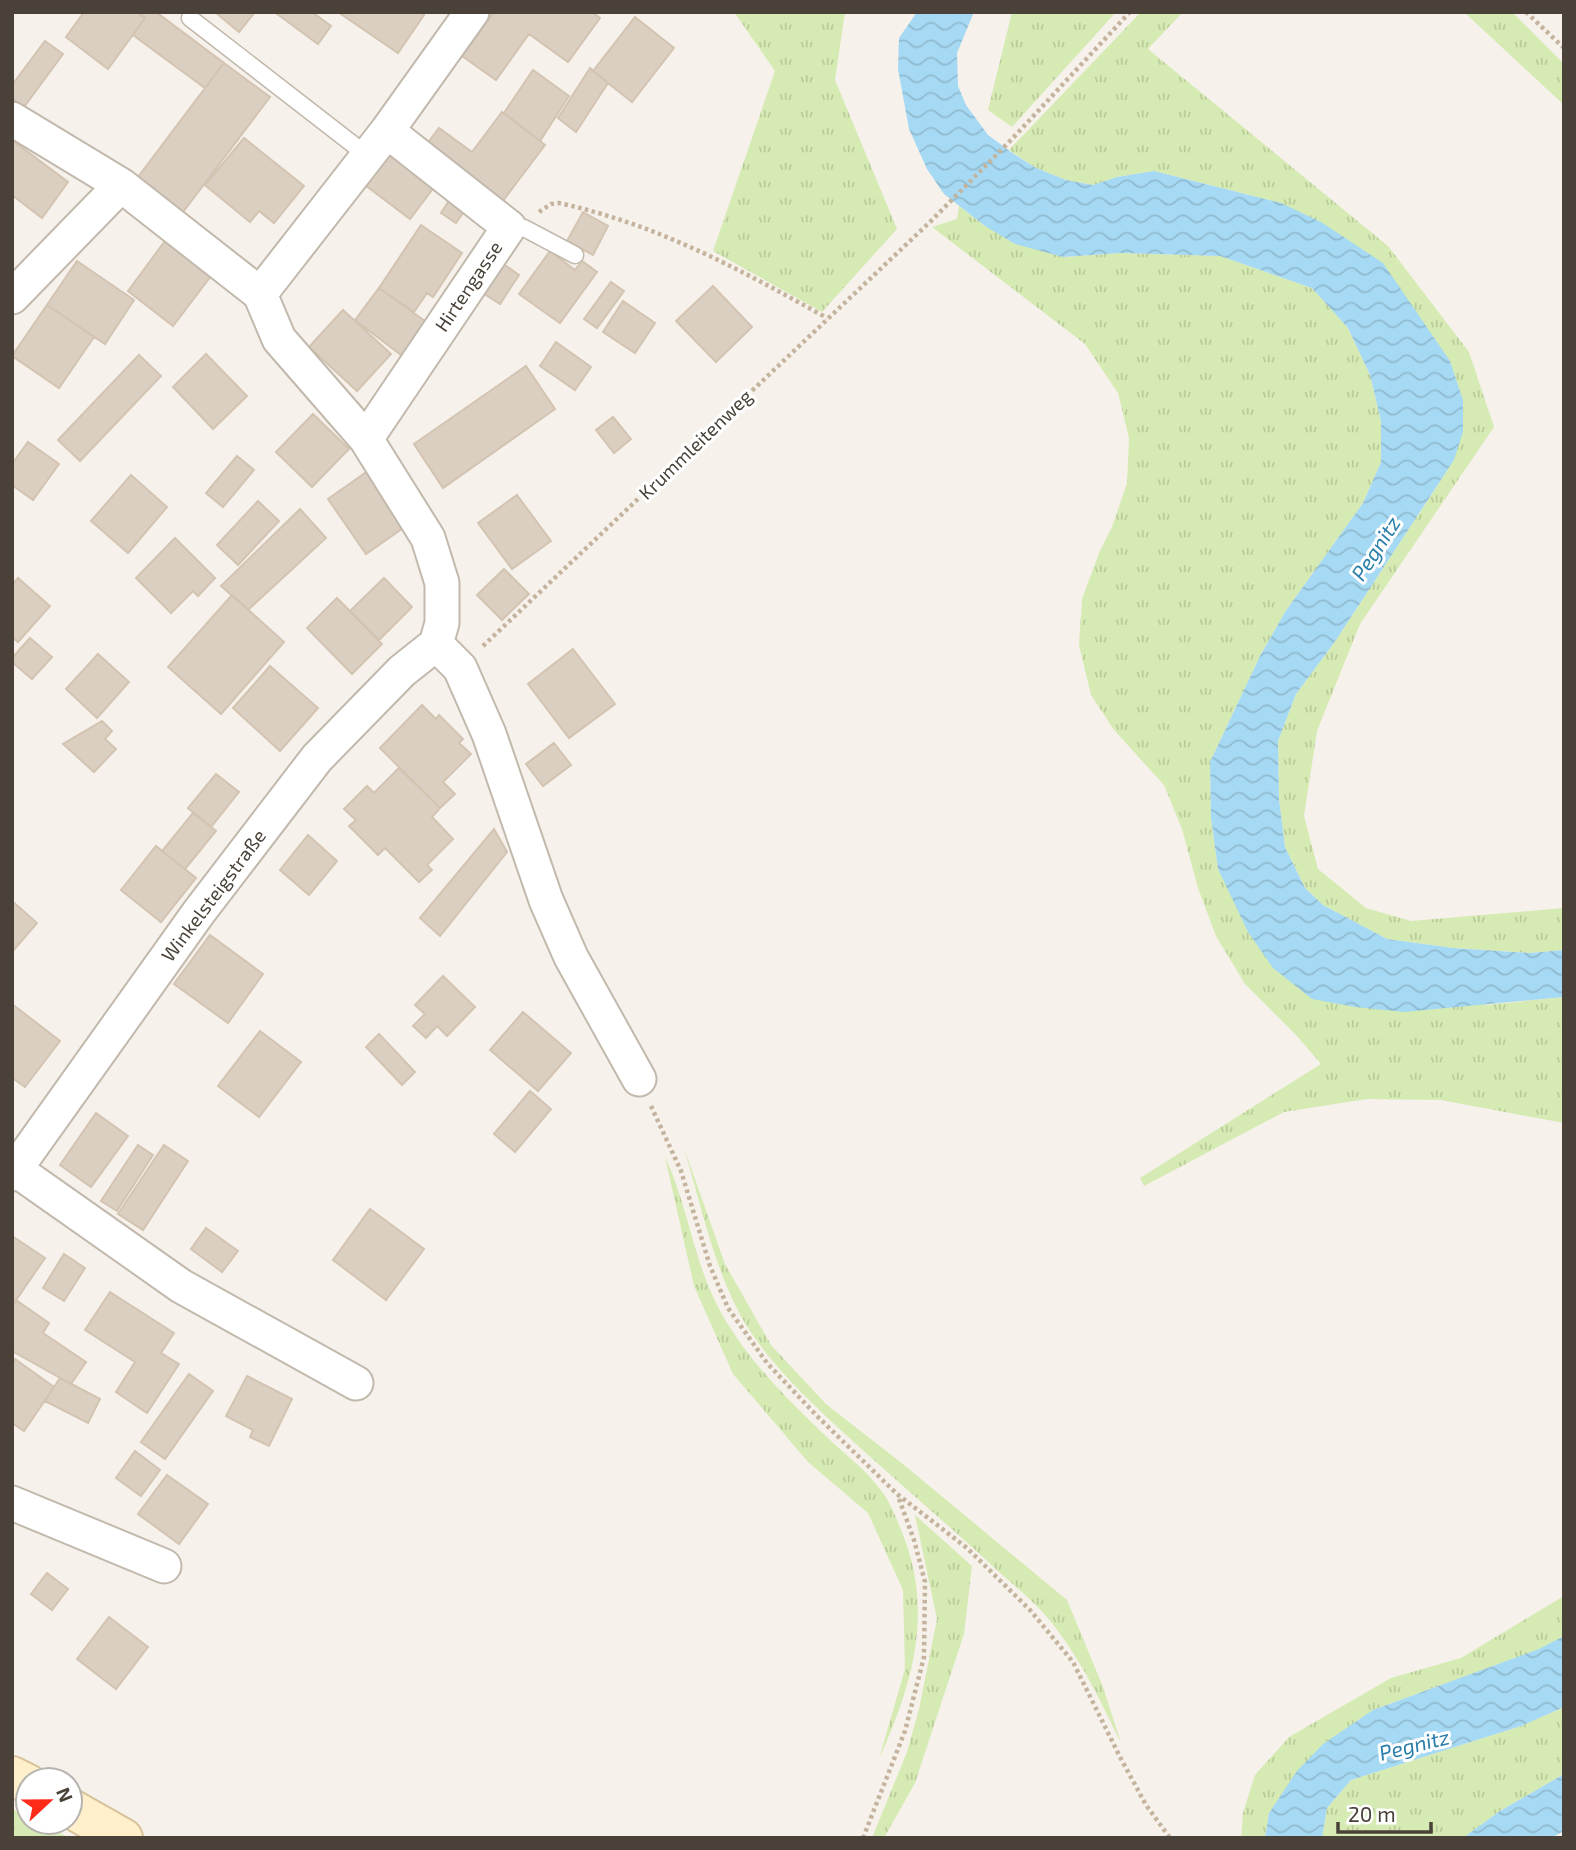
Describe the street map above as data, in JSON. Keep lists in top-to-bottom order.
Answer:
{
  "streets": {
    "street": ["Hirtengasse", "Winkelsteigstraße"],
    "path": ["Krummleitenweg"]
  },
  "water": ["Pegnitz"],
  "scale_bar": "20 m",
  "north": "right"
}
